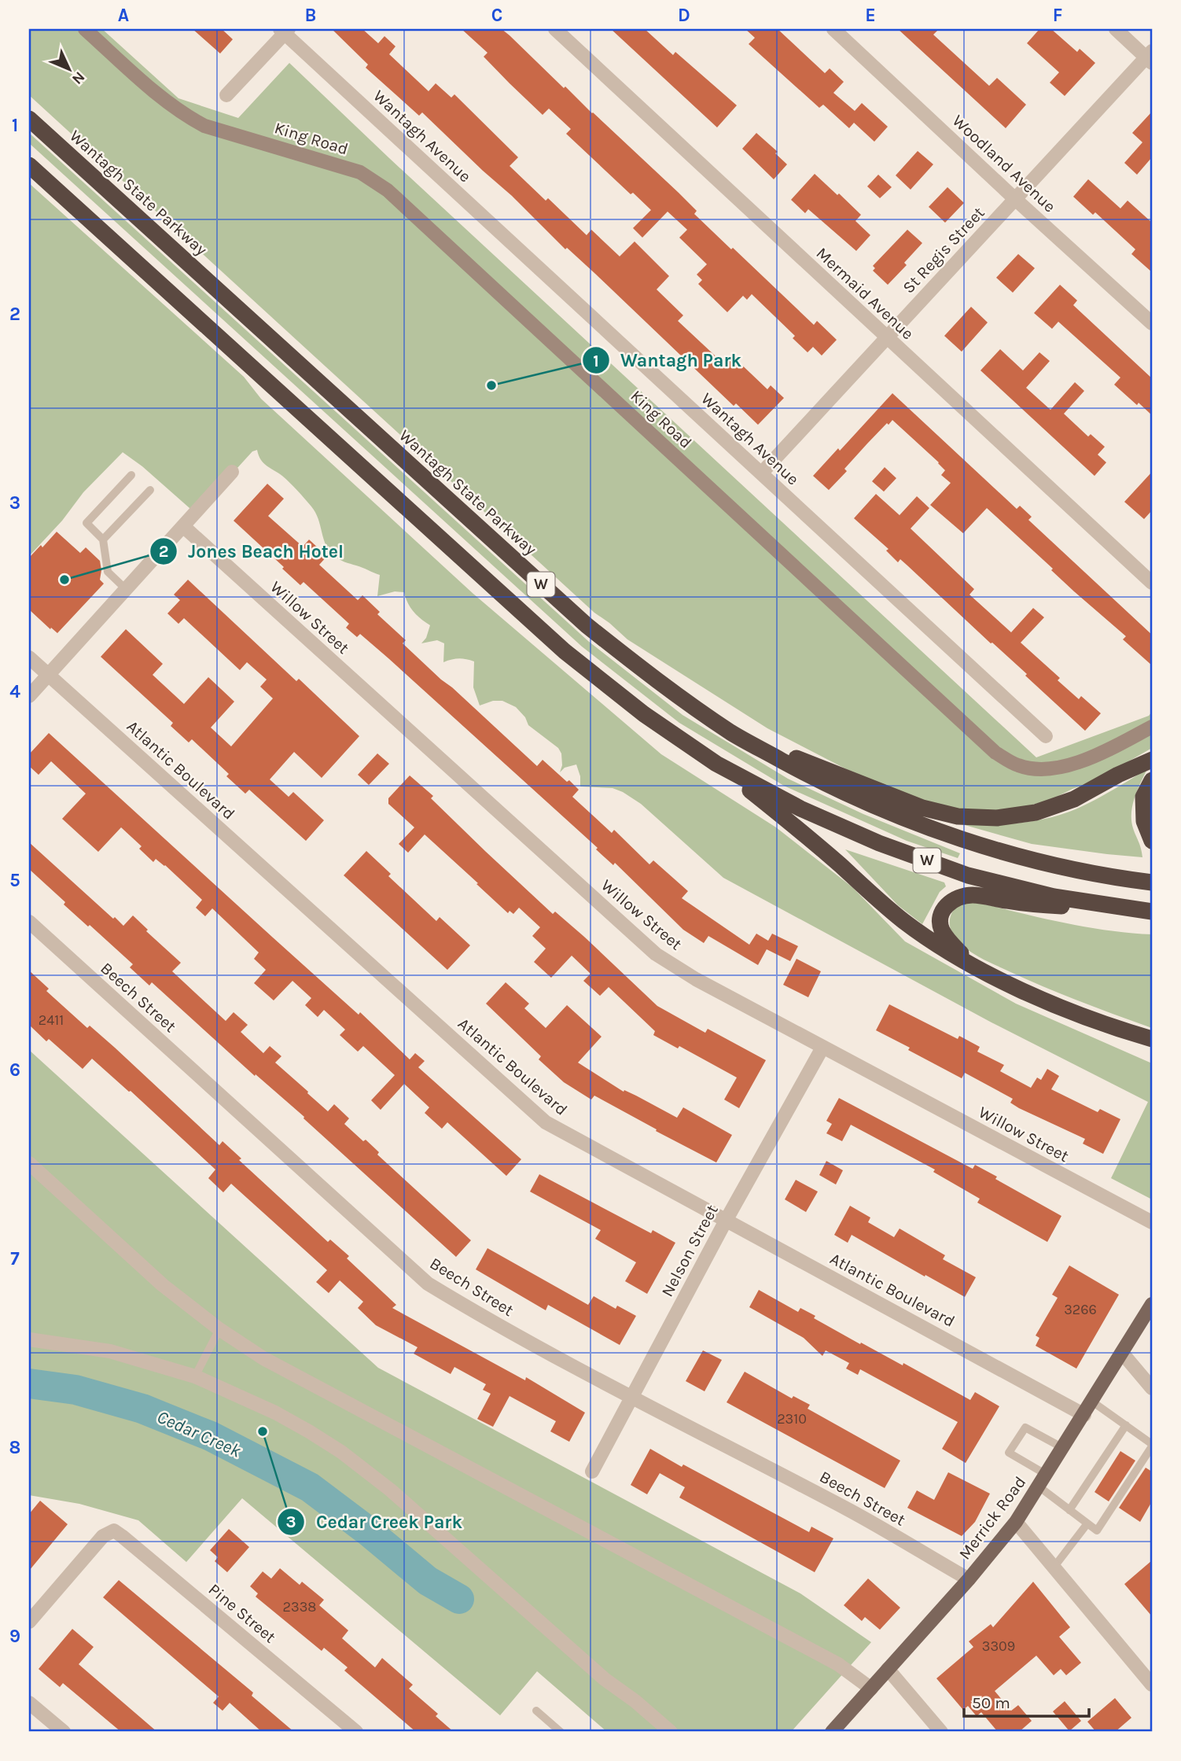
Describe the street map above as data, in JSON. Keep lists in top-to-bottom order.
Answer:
{
  "streets": {
    "highway": ["Wantagh State Parkway", "W"],
    "main road": ["Merrick Road"],
    "street": [
      "Wantagh Avenue",
      "King Road",
      "Woodland Avenue",
      "St Regis Street",
      "Mermaid Avenue",
      "Willow Street",
      "Atlantic Boulevard",
      "Beech Street",
      "Nelson Street",
      "Pine Street"
    ]
  },
  "crossings": [
    ["Wantagh Avenue", "St Regis Street"],
    ["Woodland Avenue", "St Regis Street"],
    ["St Regis Street", "Mermaid Avenue"],
    ["Willow Street", "Nelson Street"],
    ["Atlantic Boulevard", "Nelson Street"],
    ["Atlantic Boulevard", "Merrick Road"],
    ["Beech Street", "Nelson Street"],
    ["Beech Street", "Merrick Road"]
  ],
  "water": ["Cedar Creek"],
  "places": ["Wantagh Park", "Jones Beach Hotel", "Cedar Creek Park"],
  "house_numbers": [
    "2411",
    "3266",
    "2310",
    "2338",
    "3309"
  ],
  "scale_bar": "50 m",
  "north": "bottom right",
  "grid": {
    "columns": [
      "A",
      "B",
      "C",
      "D",
      "E",
      "F"
    ],
    "rows": [
      "1",
      "2",
      "3",
      "4",
      "5",
      "6",
      "7",
      "8",
      "9"
    ]
  }
}
